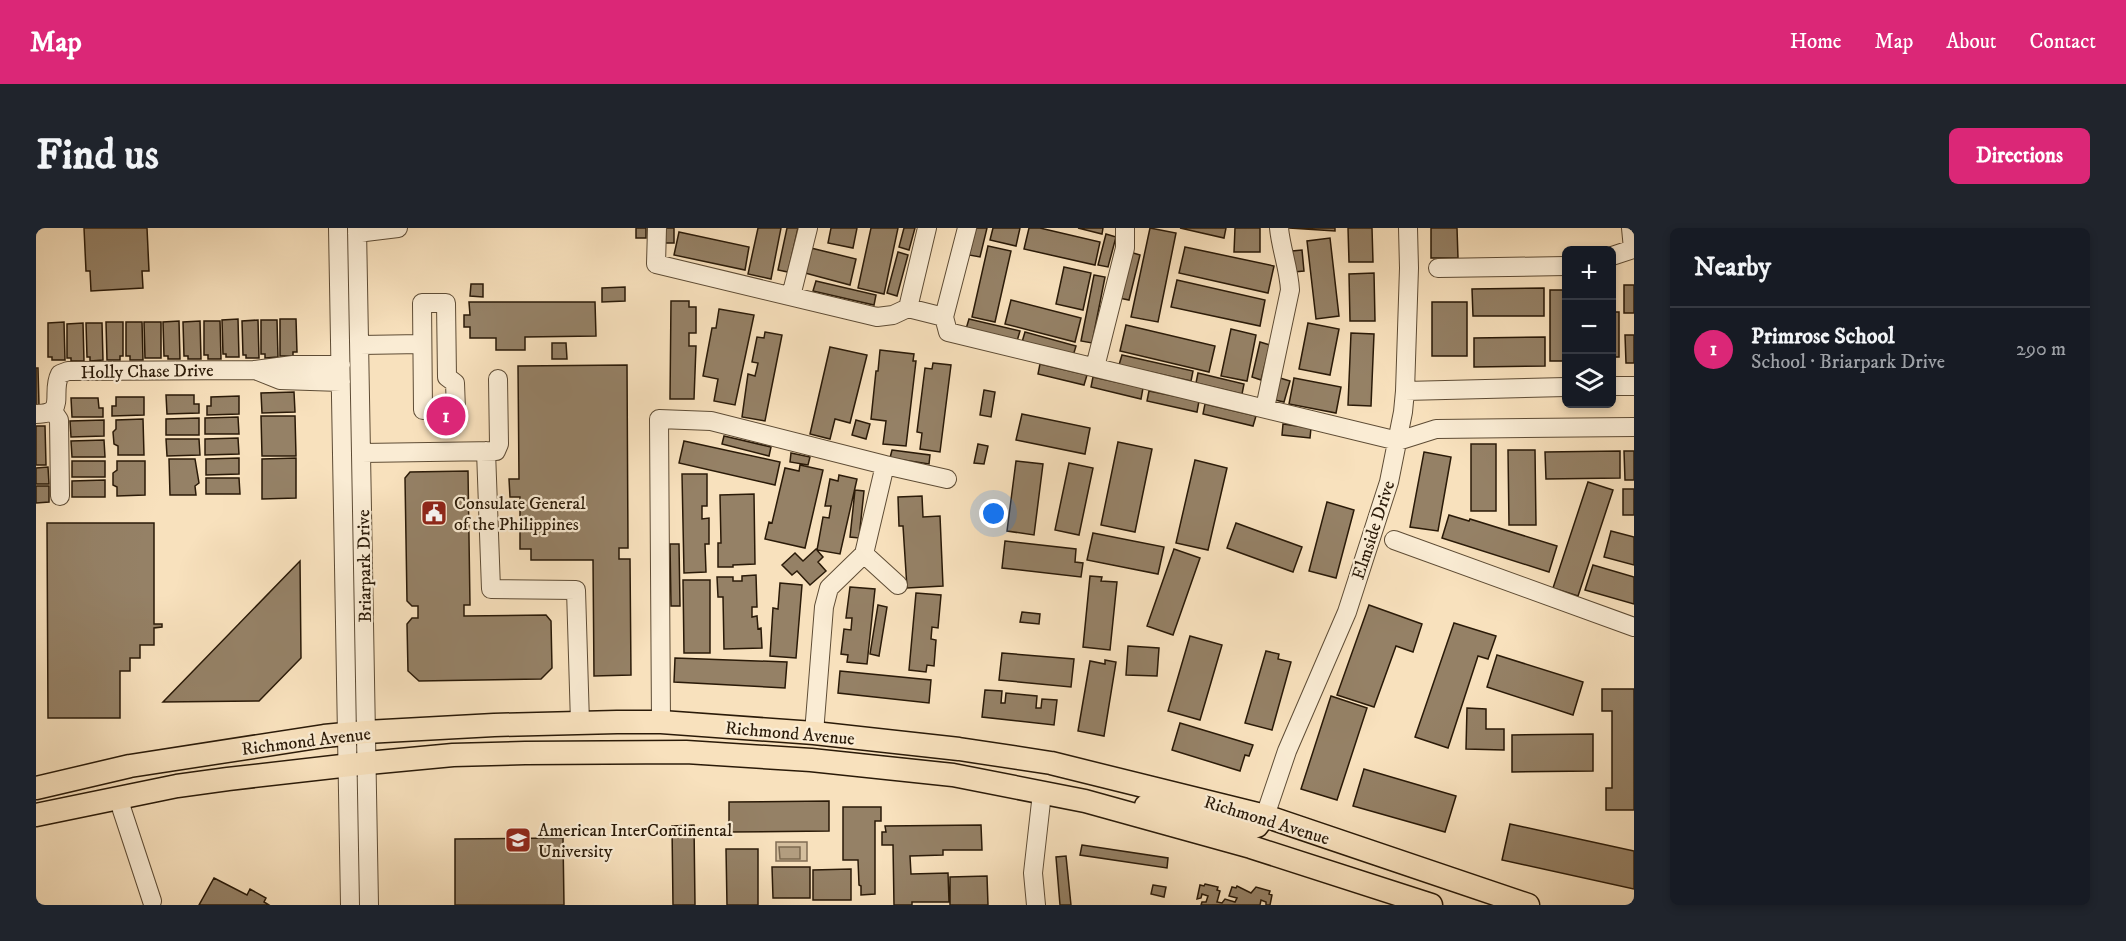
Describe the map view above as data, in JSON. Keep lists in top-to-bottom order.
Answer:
{
  "streets": {
    "main road": ["Richmond Avenue"],
    "street": ["Holly Chase Drive", "Elmside Drive", "Briarpark Drive"]
  },
  "crossings": [
    ["Holly Chase Drive", "Briarpark Drive"],
    ["Elmside Drive", "Richmond Avenue"],
    ["Briarpark Drive", "Richmond Avenue"]
  ],
  "places": {
    "public building": ["Consulate General of the Philippines"],
    "school or university": ["American InterContinental University"]
  },
  "page": {
    "header": "Map",
    "nav": [
      "Home",
      "Map",
      "About",
      "Contact"
    ],
    "buttons": "Directions",
    "title": "Find us",
    "heading": "Nearby",
    "map_buttons": ["+", "−"],
    "list": [
      {
        "mark": "1",
        "name": "Primrose School",
        "note": "School · Briarpark Drive",
        "value": "290 m"
      }
    ],
    "pins": "1"
  }
}
